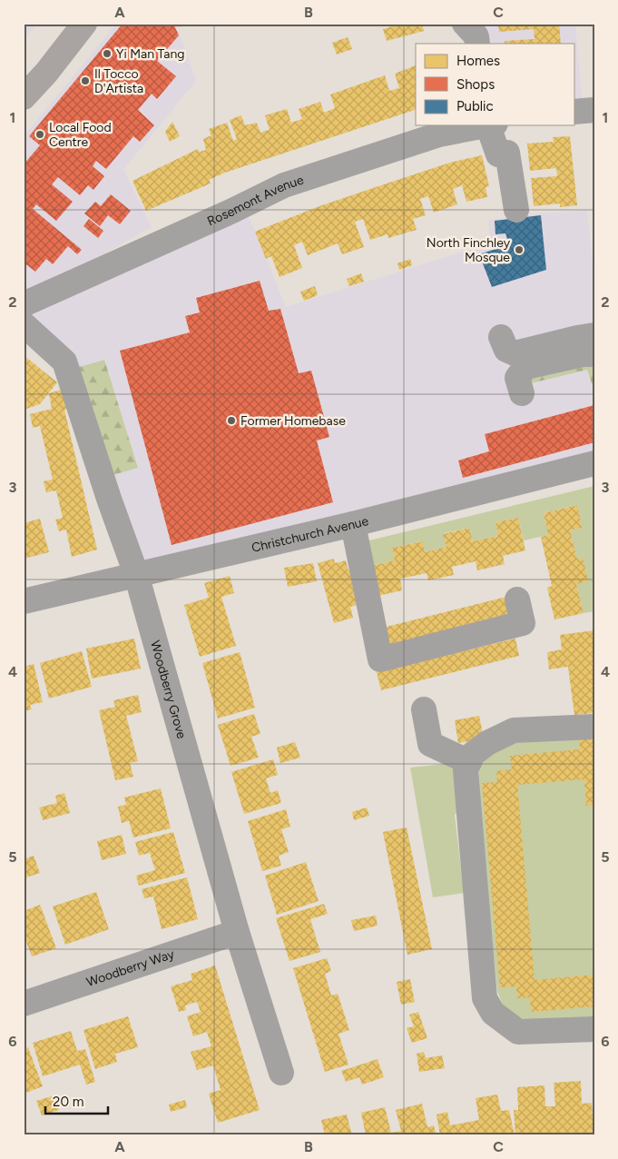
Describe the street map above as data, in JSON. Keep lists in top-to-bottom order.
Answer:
{
  "streets": {
    "street": [
      "Rosemont Avenue",
      "Christchurch Avenue",
      "Woodberry Grove",
      "Woodberry Way"
    ]
  },
  "crossings": [
    ["Christchurch Avenue", "Woodberry Grove"],
    ["Woodberry Grove", "Woodberry Way"]
  ],
  "places": [
    "Yi Man Tang",
    "Il Tocco D'Artista",
    "Local Food Centre",
    "North Finchley Mosque",
    "Former Homebase"
  ],
  "legend": ["Homes", "Shops", "Public"],
  "scale_bar": "20 m",
  "grid": {
    "columns": ["A", "B", "C"],
    "rows": [
      "1",
      "2",
      "3",
      "4",
      "5",
      "6"
    ]
  }
}
